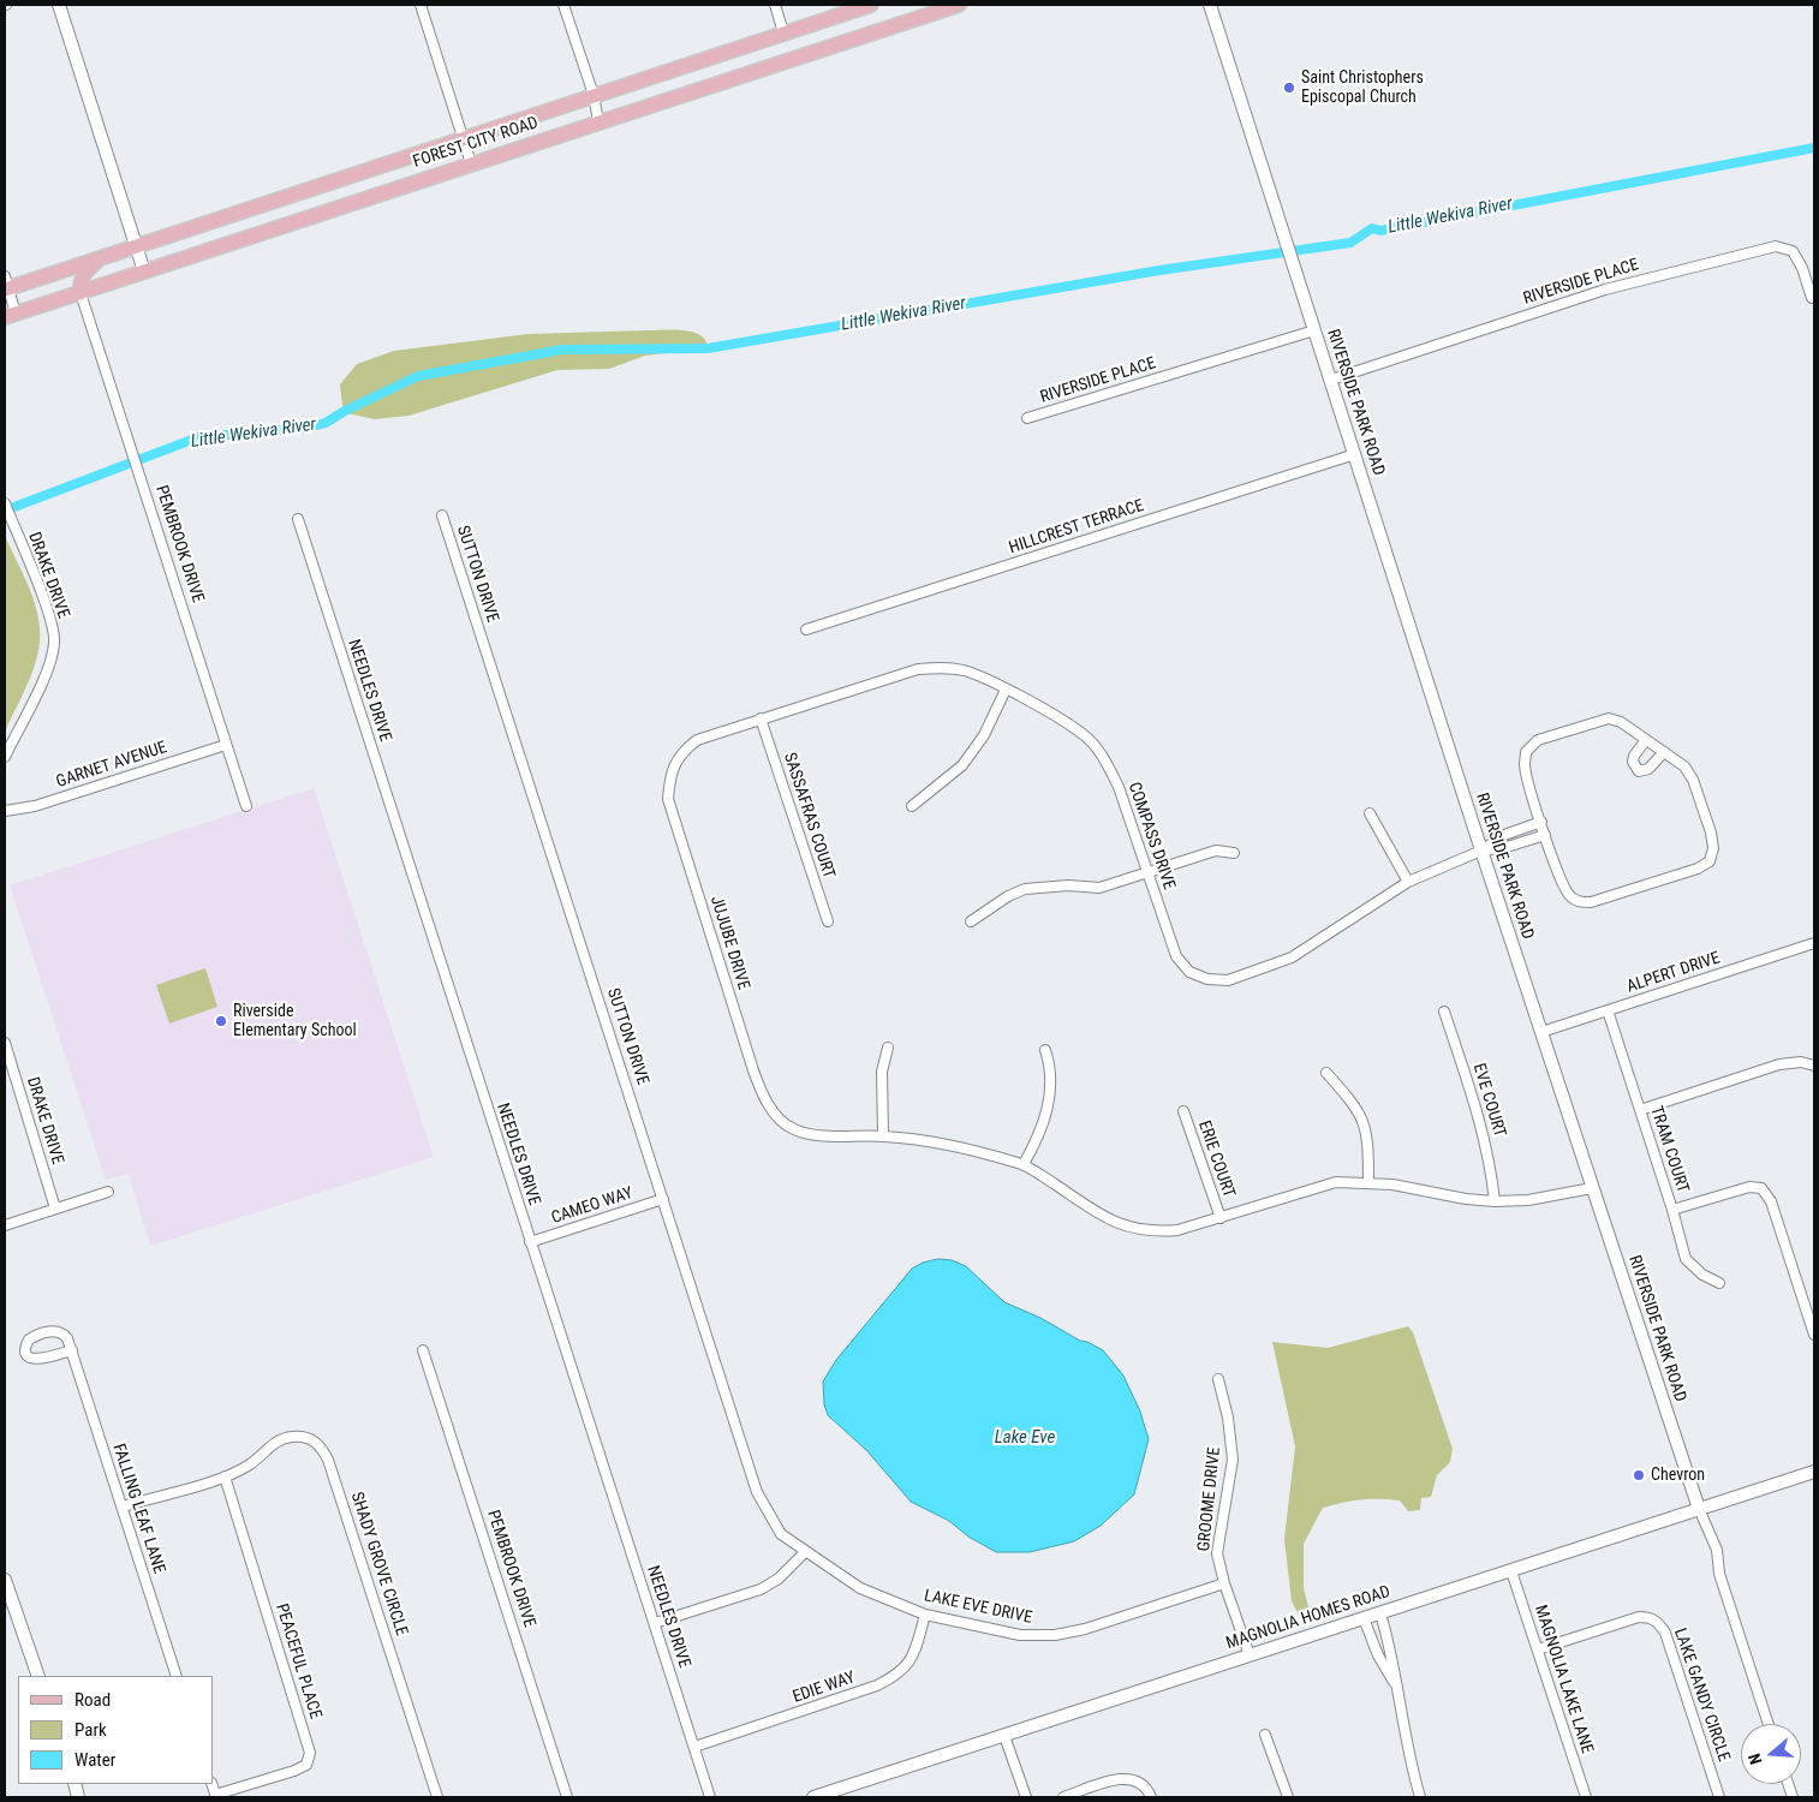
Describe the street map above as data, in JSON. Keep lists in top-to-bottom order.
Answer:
{
  "streets": {
    "main road": ["FOREST CITY ROAD"],
    "street": [
      "RIVERSIDE PLACE",
      "RIVERSIDE PARK ROAD",
      "HILLCREST TERRACE",
      "PEMBROOK DRIVE",
      "SUTTON DRIVE",
      "DRAKE DRIVE",
      "NEEDLES DRIVE",
      "GARNET AVENUE",
      "SASSAFRAS COURT",
      "COMPASS DRIVE",
      "JUJUBE DRIVE",
      "ALPERT DRIVE",
      "EVE COURT",
      "TRAM COURT",
      "ERIE COURT",
      "CAMEO WAY",
      "GROOME DRIVE",
      "FALLING LEAF LANE",
      "SHADY GROVE CIRCLE",
      "LAKE EVE DRIVE",
      "MAGNOLIA HOMES ROAD",
      "PEACEFUL PLACE",
      "MAGNOLIA LAKE LANE",
      "EDIE WAY",
      "LAKE GANDY CIRCLE"
    ]
  },
  "crossings": [
    ["FOREST CITY ROAD", "PEMBROOK DRIVE"],
    ["RIVERSIDE PLACE", "RIVERSIDE PARK ROAD"],
    ["RIVERSIDE PARK ROAD", "HILLCREST TERRACE"],
    ["RIVERSIDE PARK ROAD", "COMPASS DRIVE"],
    ["RIVERSIDE PARK ROAD", "JUJUBE DRIVE"],
    ["RIVERSIDE PARK ROAD", "ALPERT DRIVE"],
    ["RIVERSIDE PARK ROAD", "MAGNOLIA HOMES ROAD"],
    ["PEMBROOK DRIVE", "GARNET AVENUE"],
    ["SUTTON DRIVE", "CAMEO WAY"],
    ["SUTTON DRIVE", "LAKE EVE DRIVE"],
    ["NEEDLES DRIVE", "CAMEO WAY"],
    ["NEEDLES DRIVE", "EDIE WAY"],
    ["SASSAFRAS COURT", "COMPASS DRIVE"],
    ["SASSAFRAS COURT", "JUJUBE DRIVE"],
    ["COMPASS DRIVE", "JUJUBE DRIVE"],
    ["JUJUBE DRIVE", "EVE COURT"],
    ["JUJUBE DRIVE", "ERIE COURT"],
    ["ALPERT DRIVE", "TRAM COURT"],
    ["GROOME DRIVE", "LAKE EVE DRIVE"],
    ["GROOME DRIVE", "MAGNOLIA HOMES ROAD"],
    ["SHADY GROVE CIRCLE", "PEACEFUL PLACE"],
    ["LAKE EVE DRIVE", "EDIE WAY"],
    ["MAGNOLIA HOMES ROAD", "MAGNOLIA LAKE LANE"],
    ["MAGNOLIA LAKE LANE", "LAKE GANDY CIRCLE"]
  ],
  "water": ["Little Wekiva River", "Lake Eve"],
  "places": ["Saint Christophers Episcopal Church", "Riverside Elementary School", "Chevron"],
  "legend": ["Road", "Park", "Water"],
  "north": "left"
}
